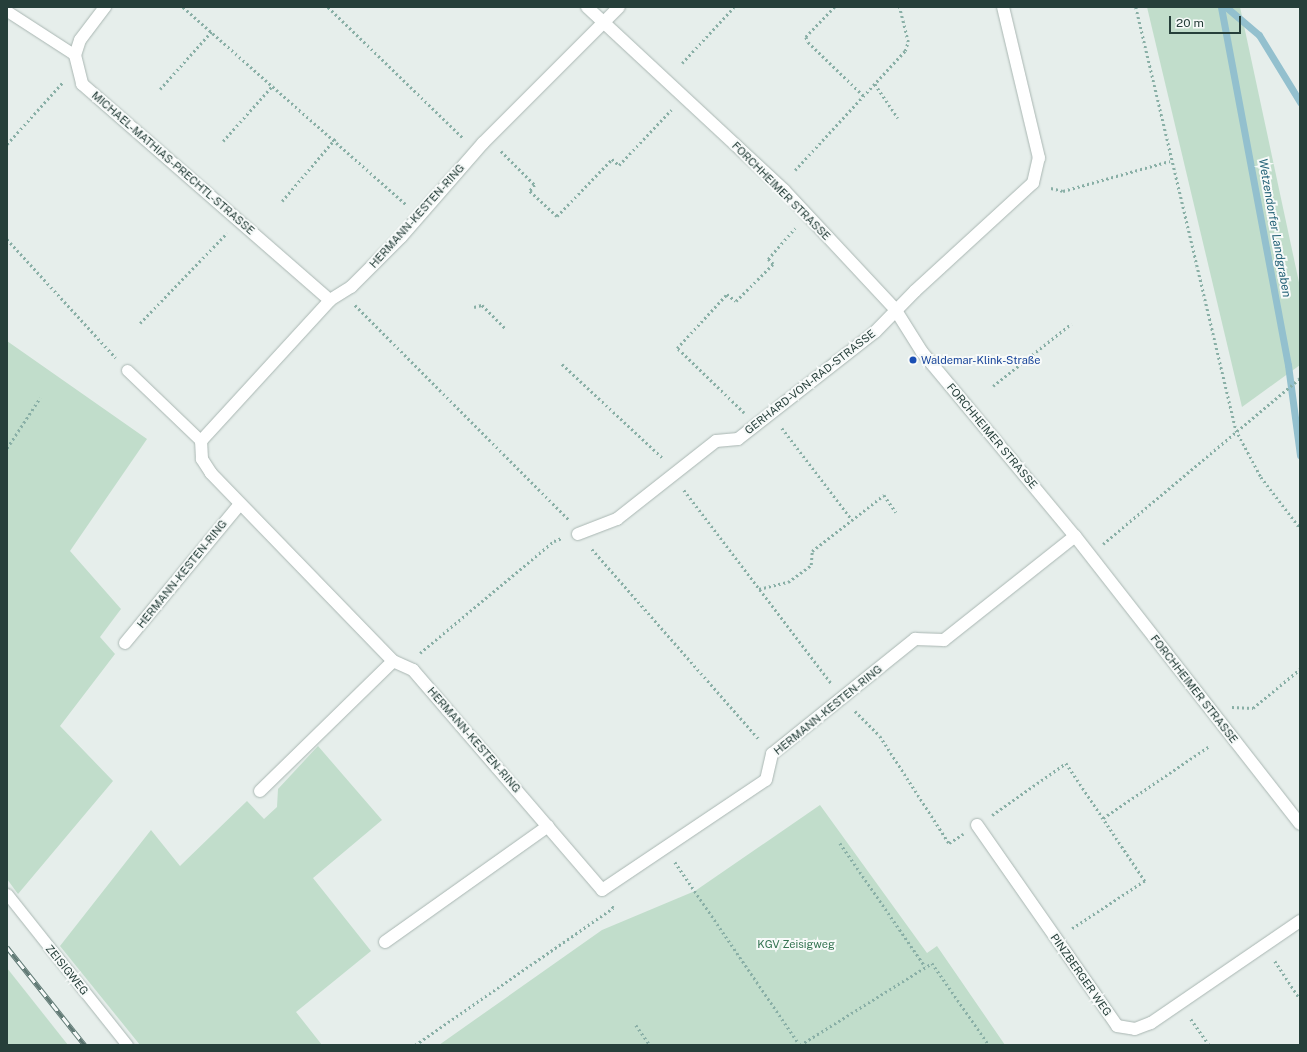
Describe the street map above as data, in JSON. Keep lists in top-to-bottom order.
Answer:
{
  "streets": {
    "street": [
      "MICHAEL-MATHIAS-PRECHTL-STRASSE",
      "FORCHHEIMER STRASSE",
      "HERMANN-KESTEN-RING",
      "GERHARD-VON-RAD-STRASSE",
      "PINZBERGER WEG"
    ],
    "lane": ["ZEISIGWEG"]
  },
  "crossings": [
    ["MICHAEL-MATHIAS-PRECHTL-STRASSE", "HERMANN-KESTEN-RING"],
    ["FORCHHEIMER STRASSE", "HERMANN-KESTEN-RING"],
    ["FORCHHEIMER STRASSE", "GERHARD-VON-RAD-STRASSE"]
  ],
  "water": ["Wetzendorfer Landgraben"],
  "parks": ["KGV Zeisigweg"],
  "places": ["Waldemar-Klink-Straße"],
  "scale_bar": "20 m"
}
